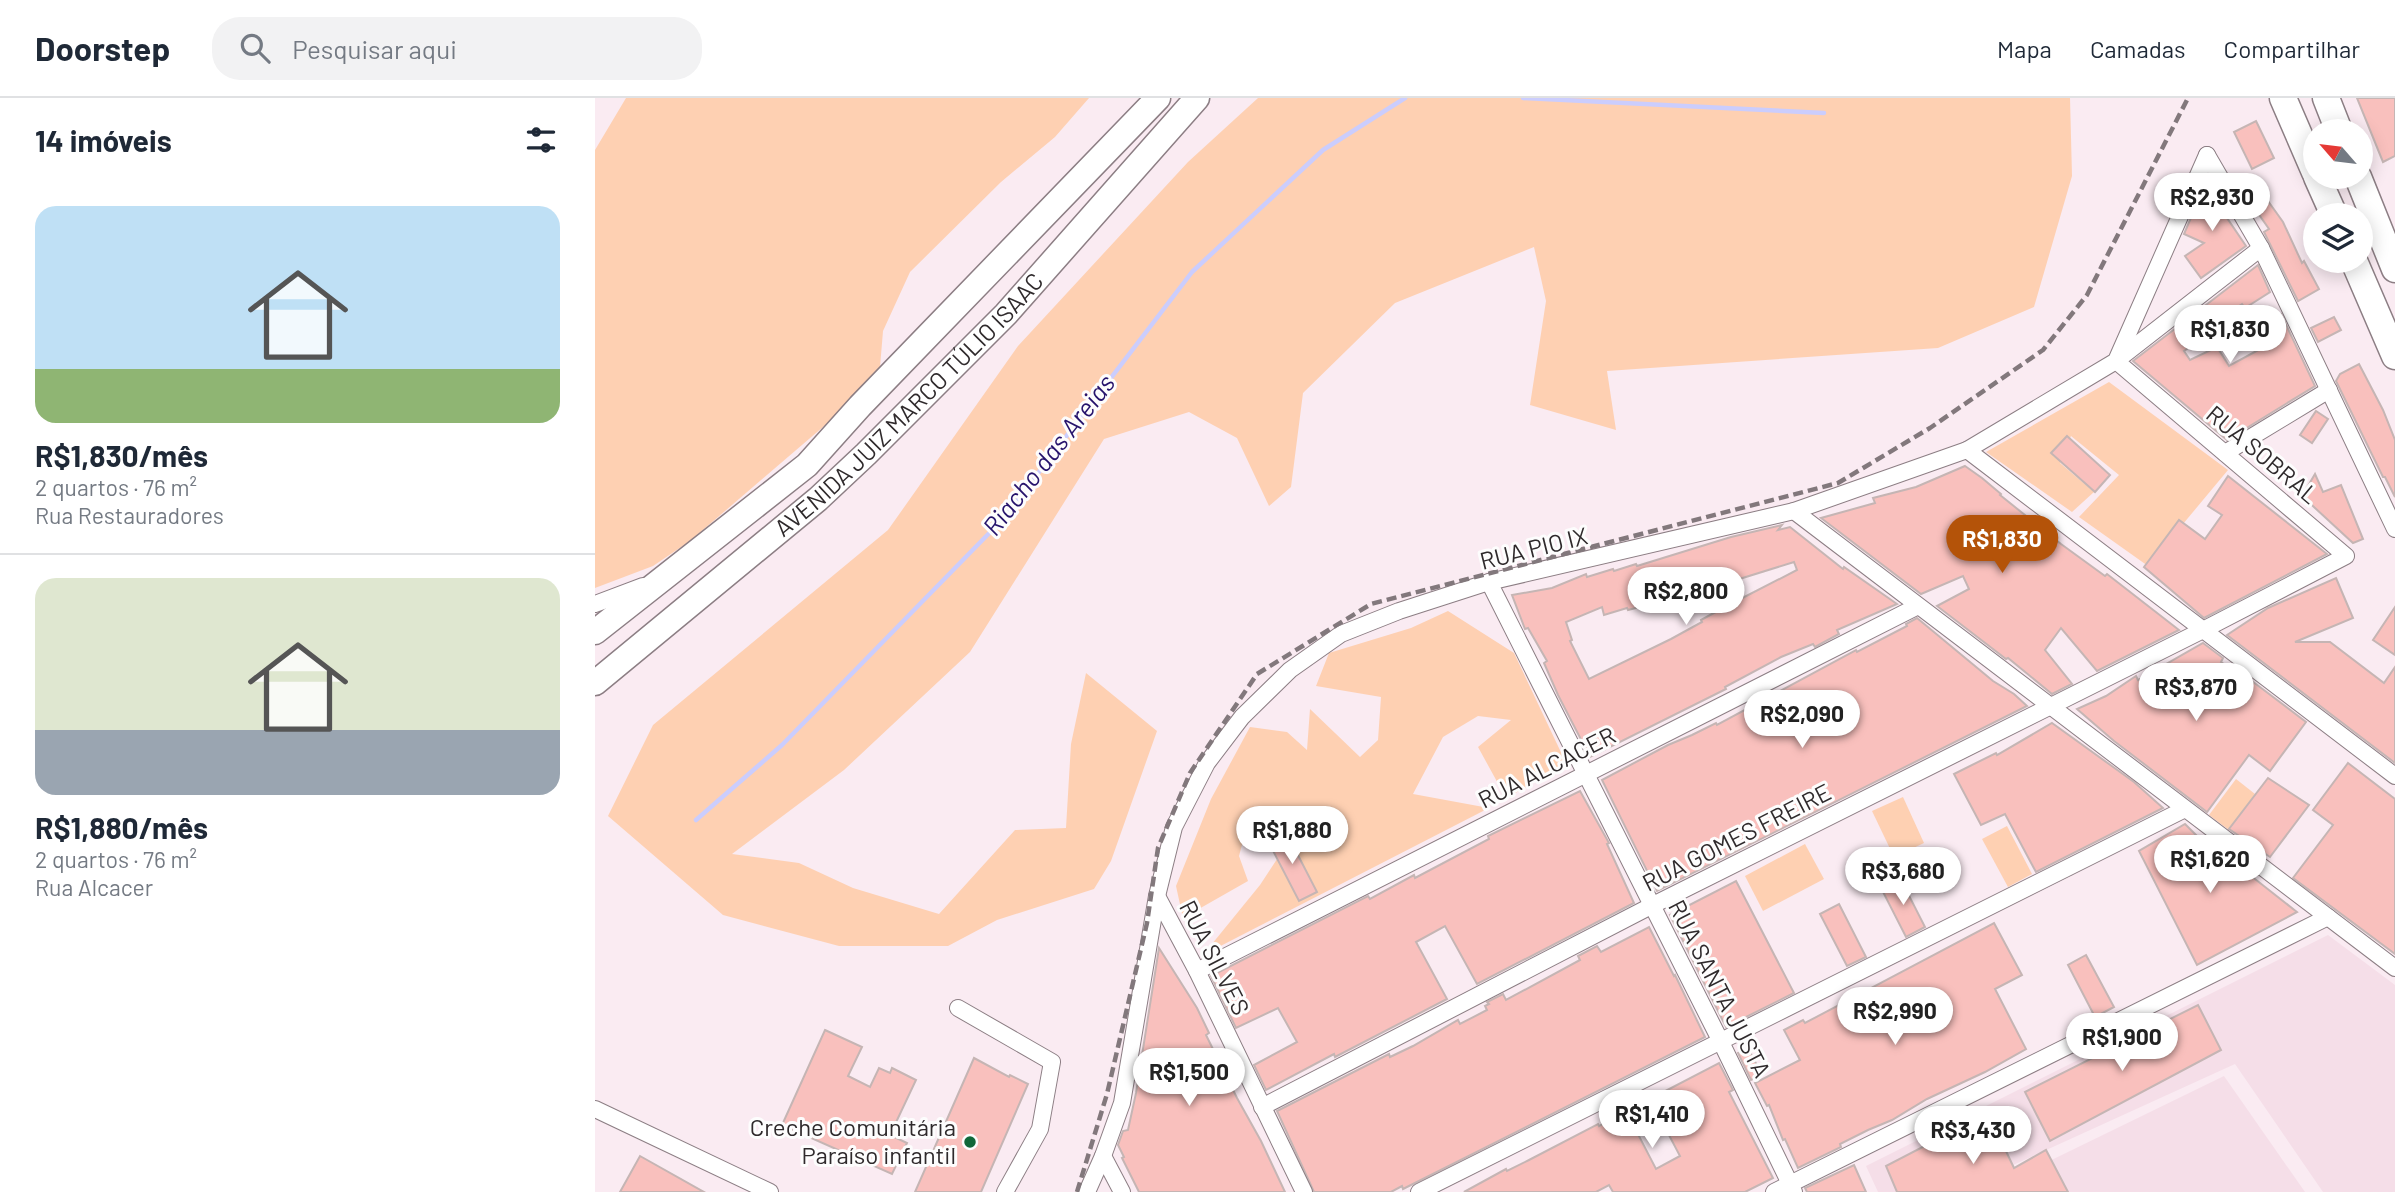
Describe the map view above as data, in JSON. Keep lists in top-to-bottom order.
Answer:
{
  "streets": {
    "main road": ["AVENIDA JUIZ MARCO TÚLIO ISAAC"],
    "street": [
      "RUA SOBRAL",
      "RUA PIO IX",
      "RUA ALCACER",
      "RUA GOMES FREIRE",
      "RUA SILVES",
      "RUA SANTA JUSTA"
    ]
  },
  "crossings": [
    ["RUA SOBRAL", "RUA PIO IX"],
    ["RUA SOBRAL", "RUA GOMES FREIRE"],
    ["RUA PIO IX", "RUA SILVES"],
    ["RUA PIO IX", "RUA SANTA JUSTA"],
    ["RUA ALCACER", "RUA SILVES"],
    ["RUA ALCACER", "RUA SANTA JUSTA"],
    ["RUA GOMES FREIRE", "RUA SILVES"],
    ["RUA GOMES FREIRE", "RUA SANTA JUSTA"]
  ],
  "water": ["Riacho das Areias"],
  "places": ["Creche Comunitária Paraíso infantil"],
  "north": "top left",
  "page": {
    "header": "Doorstep",
    "search": "Pesquisar aqui",
    "nav": ["Mapa", "Camadas", "Compartilhar"],
    "heading": "14 imóveis",
    "price": [
      "R$2,930",
      "R$1,830",
      "R$1,830",
      "R$2,800",
      "R$3,870",
      "R$2,090",
      "R$1,880",
      "R$1,620",
      "R$3,680",
      "R$2,990",
      "R$1,900",
      "R$1,500",
      "R$1,410",
      "R$3,430"
    ],
    "list": [
      {
        "name": "R$1,830/mês",
        "note": "2 quartos · 76 m² · Rua Restauradores"
      },
      {
        "name": "R$1,880/mês",
        "note": "2 quartos · 76 m² · Rua Alcacer"
      }
    ]
  }
}
